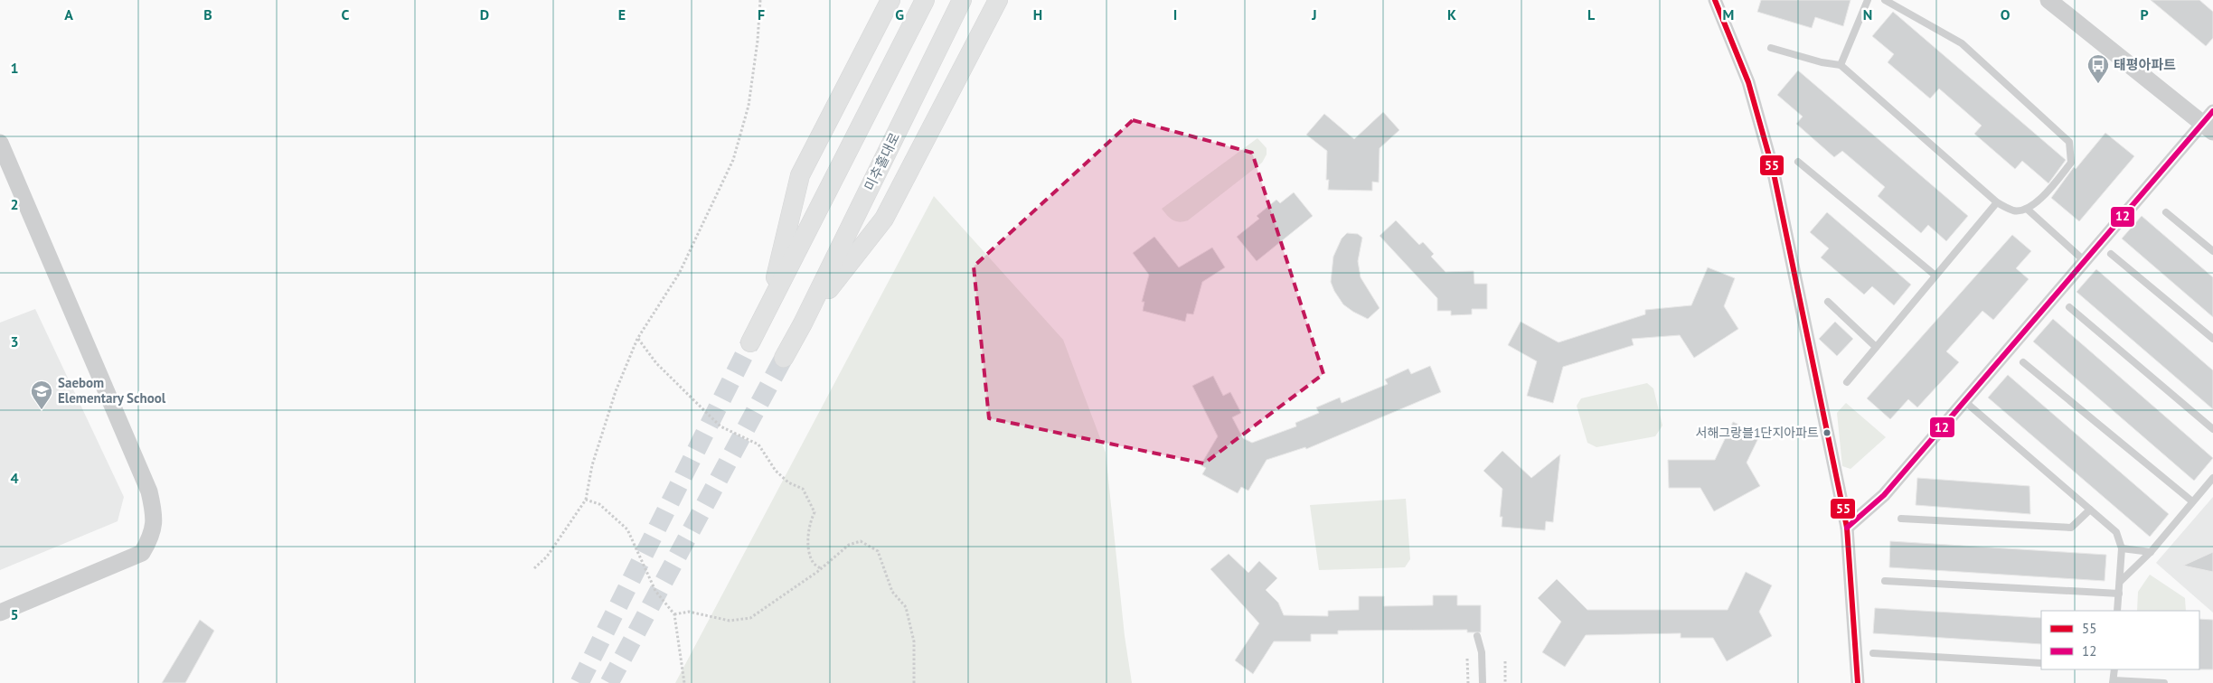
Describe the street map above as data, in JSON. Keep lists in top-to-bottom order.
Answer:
{
  "streets": {
    "main road": ["미추홀대로"]
  },
  "places": {
    "bus stop": ["태평아파트"],
    "school or university": ["Saebom Elementary School"],
    "other": ["서해그랑블1단지아파트"]
  },
  "lines": ["transit line 55", "transit line 12"],
  "legend": ["55", "12"],
  "grid": {
    "columns": [
      "A",
      "B",
      "C",
      "D",
      "E",
      "F",
      "G",
      "H",
      "I",
      "J",
      "K",
      "L",
      "M",
      "N",
      "O",
      "P"
    ],
    "rows": [
      "1",
      "2",
      "3",
      "4",
      "5"
    ]
  }
}
